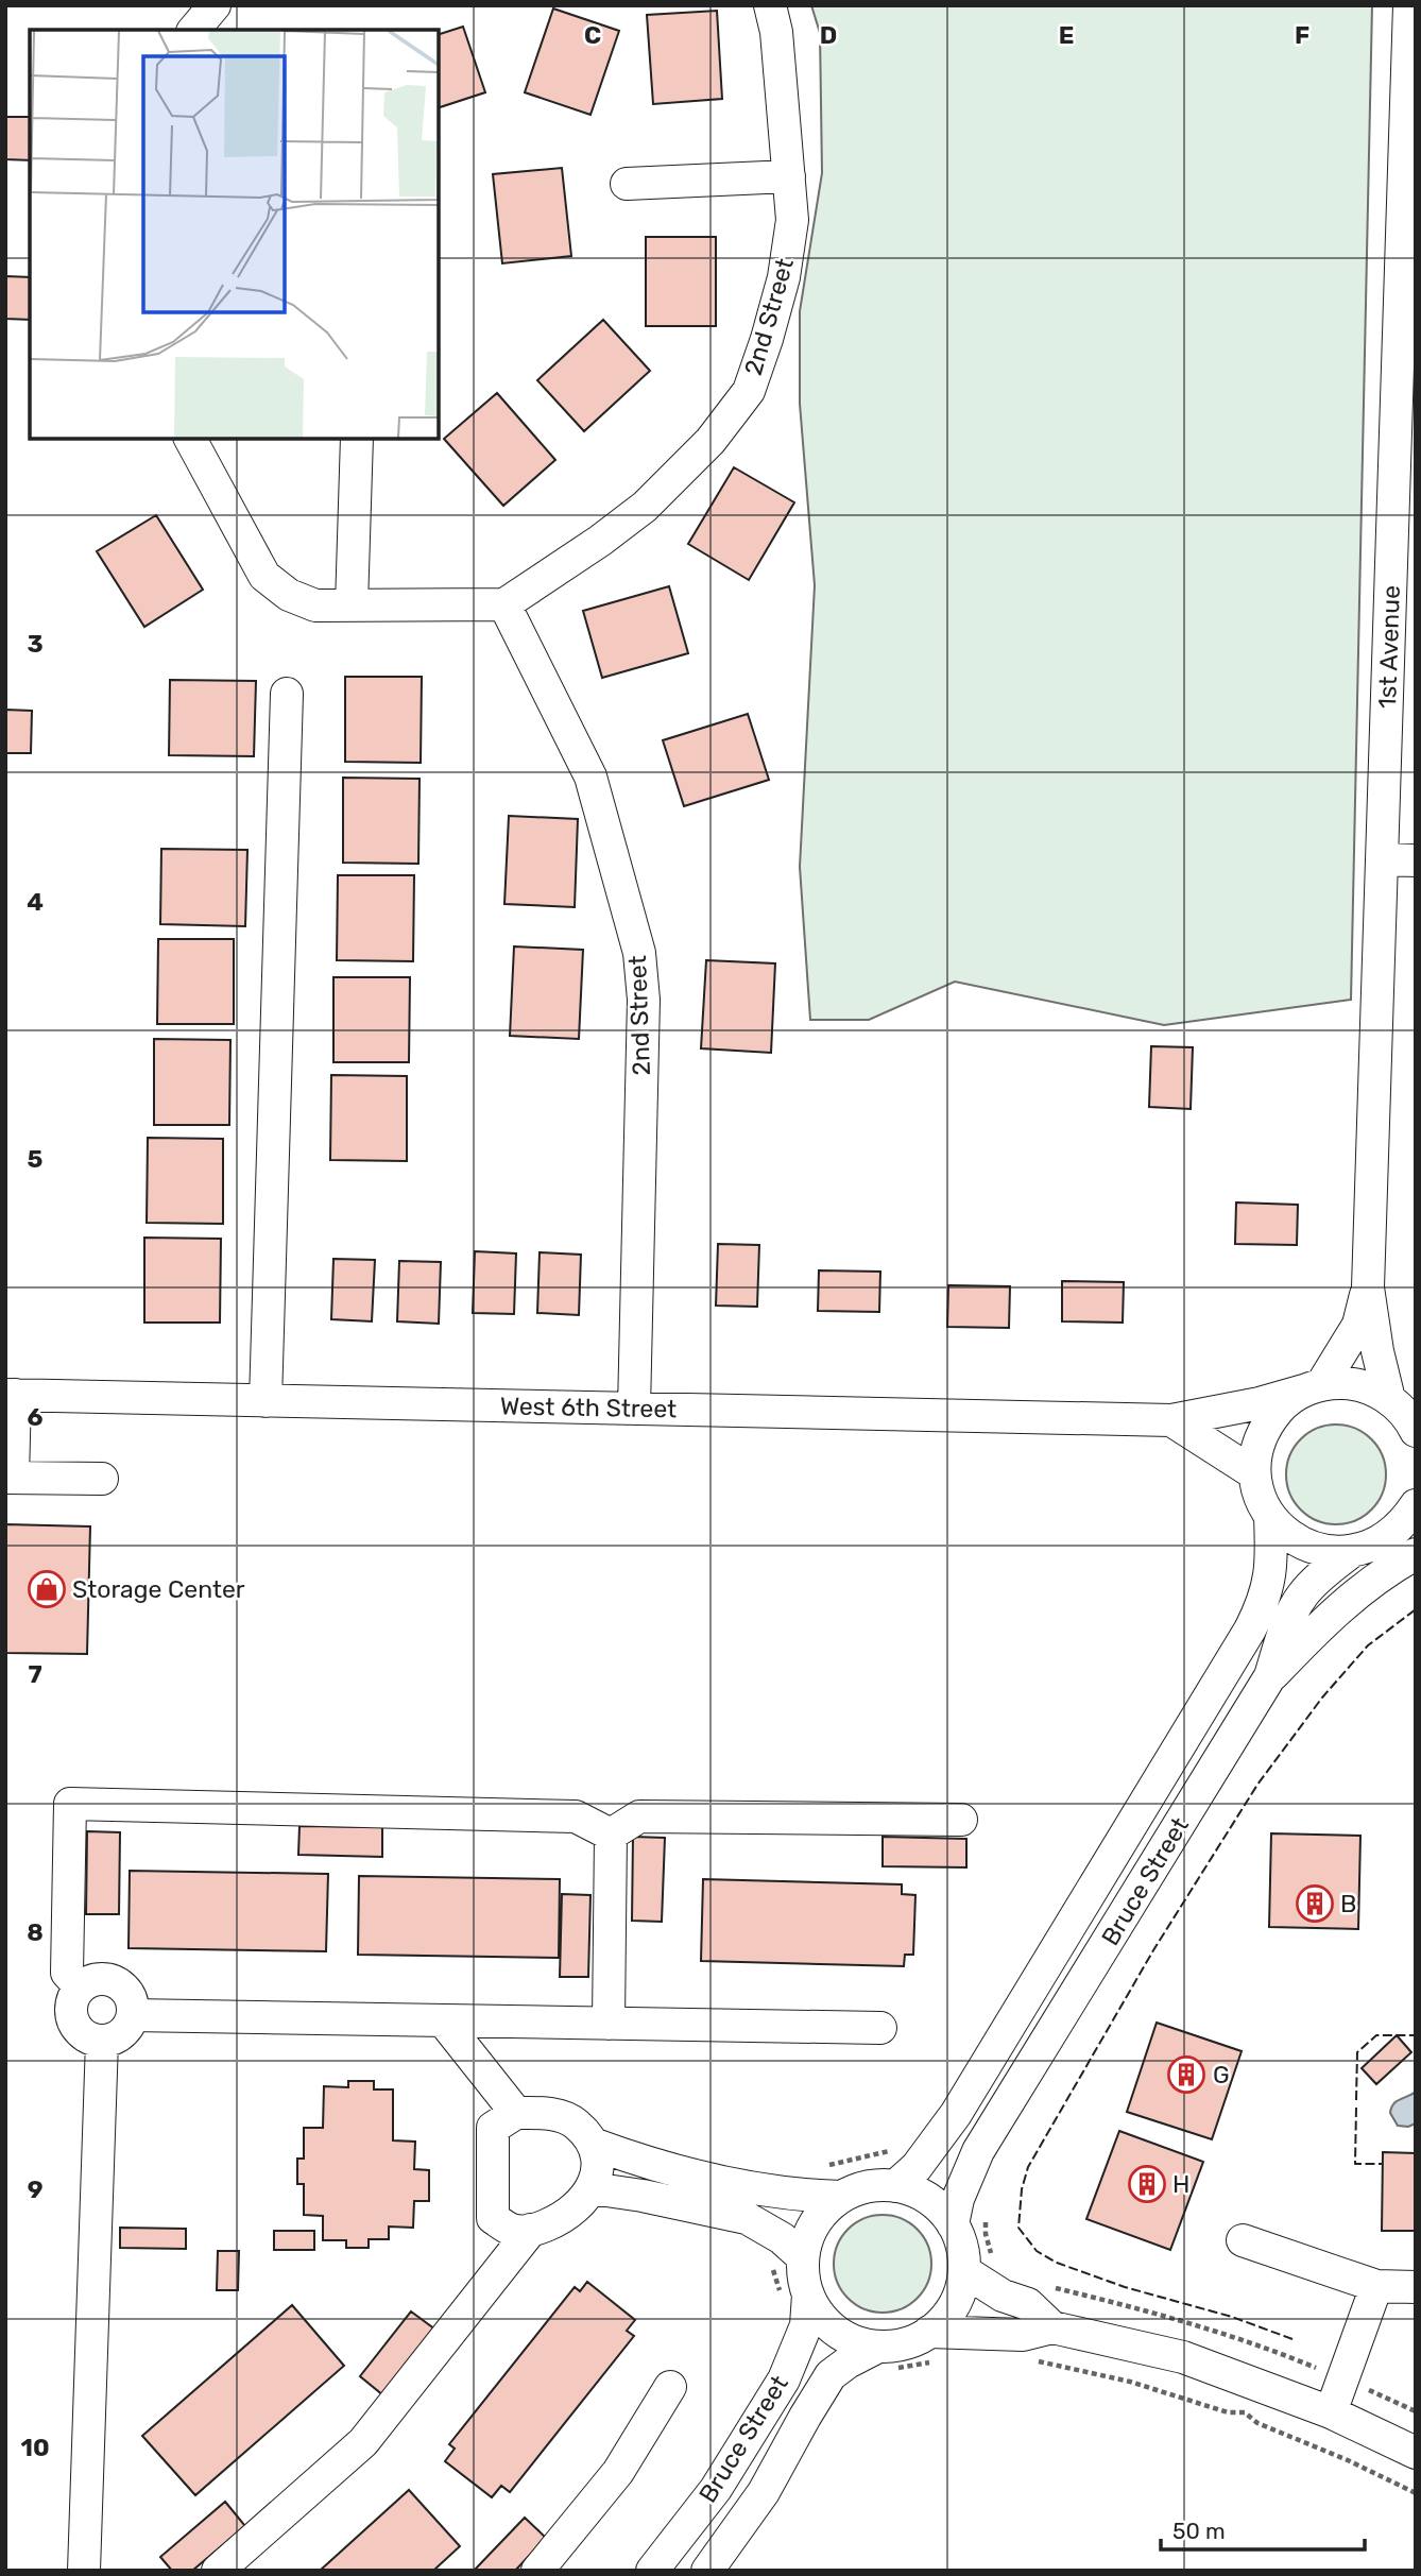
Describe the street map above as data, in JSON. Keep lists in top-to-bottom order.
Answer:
{
  "streets": {
    "street": [
      "2nd Street",
      "1st Avenue",
      "West 6th Street",
      "Bruce Street"
    ]
  },
  "crossings": [
    ["2nd Street", "West 6th Street"],
    ["1st Avenue", "West 6th Street"]
  ],
  "places": {
    "shop": ["Storage Center"],
    "building": ["B", "G", "H"]
  },
  "scale_bar": "50 m",
  "grid": {
    "columns": [
      "C",
      "D",
      "E",
      "F"
    ],
    "rows": [
      "3",
      "4",
      "5",
      "6",
      "7",
      "8",
      "9",
      "10"
    ]
  }
}
